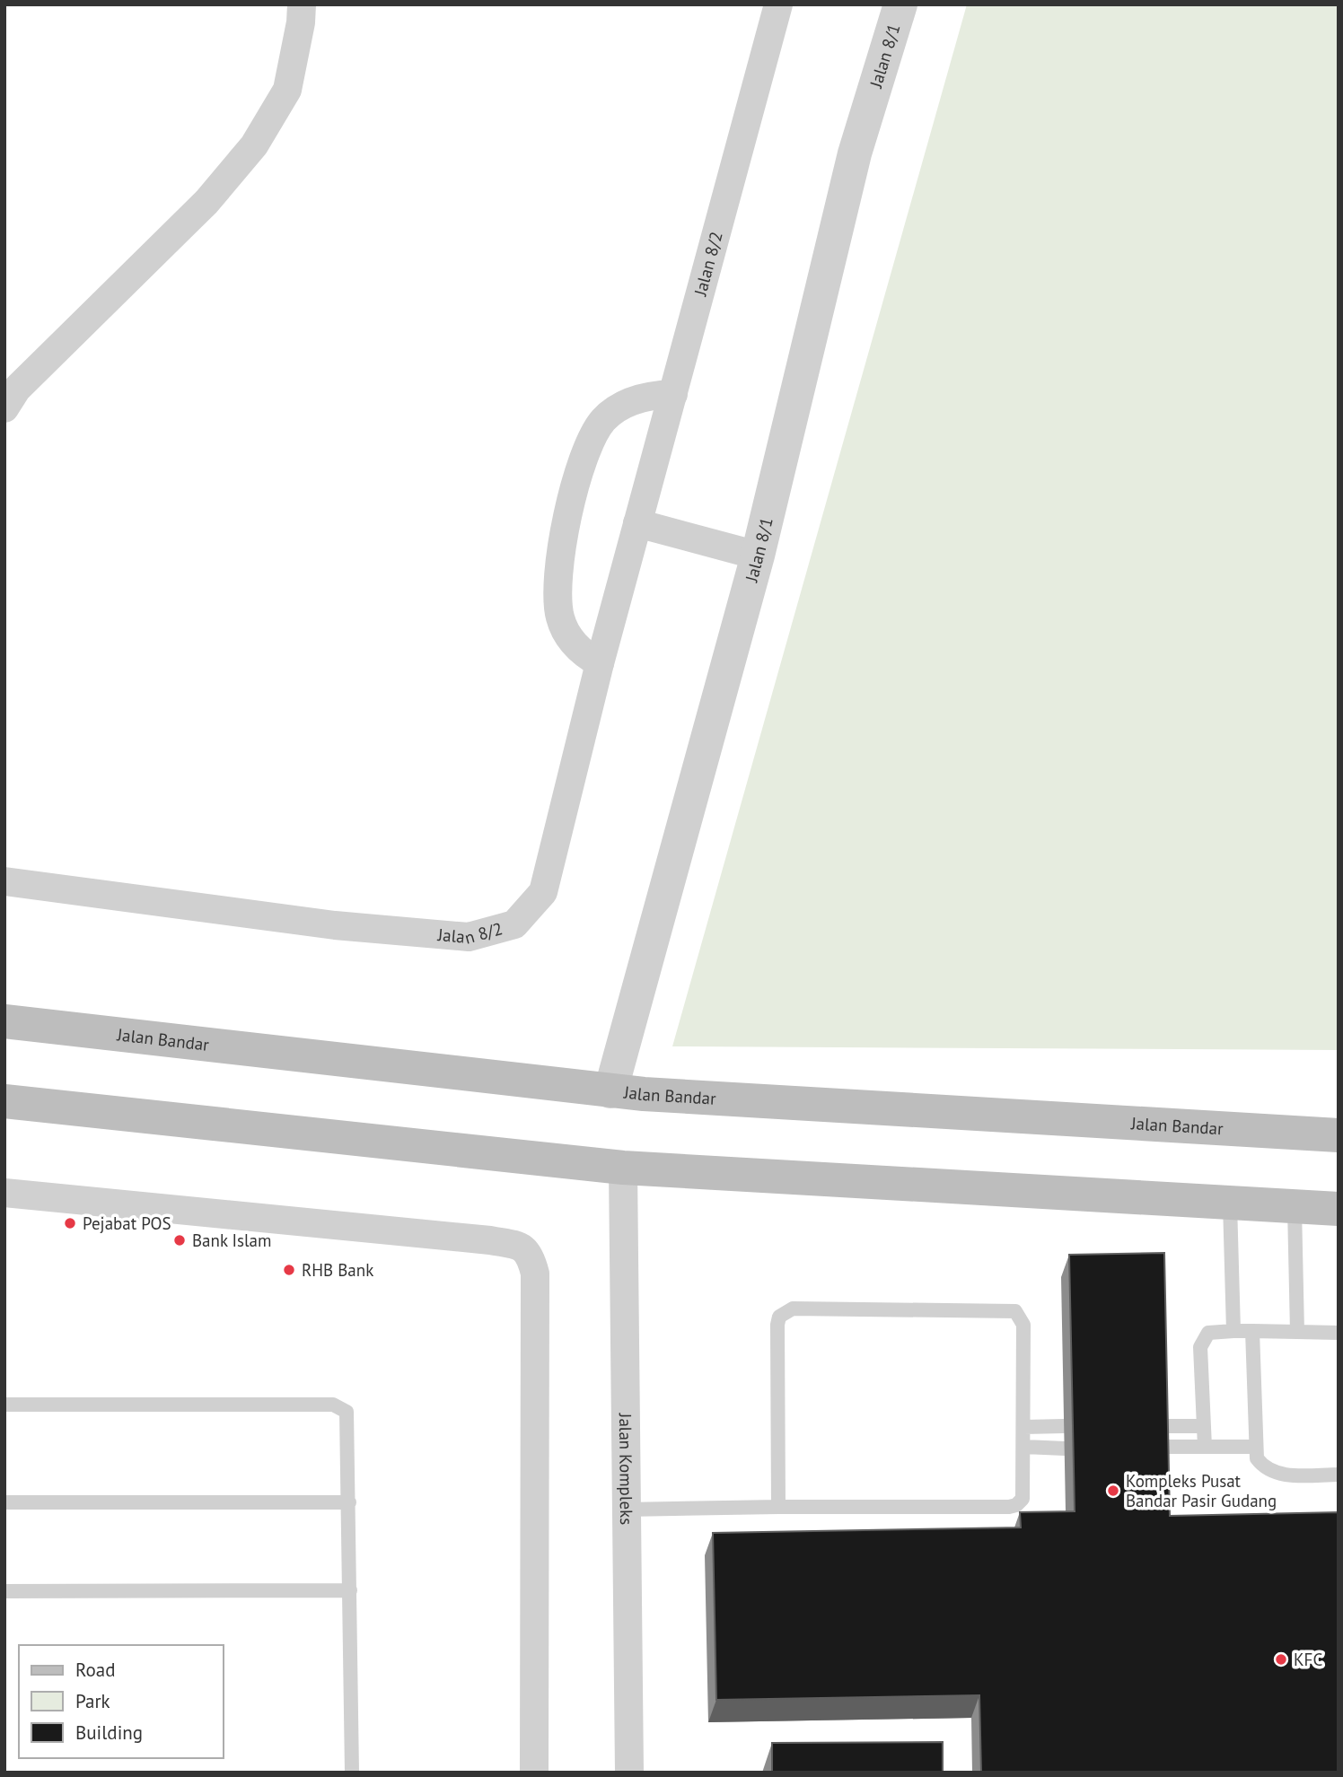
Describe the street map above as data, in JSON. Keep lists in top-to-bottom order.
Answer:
{
  "streets": {
    "main road": ["Jalan Bandar"],
    "street": ["Jalan 8/1", "Jalan 8/2", "Jalan Kompleks"]
  },
  "crossings": [
    ["Jalan 8/1", "Jalan Bandar"]
  ],
  "places": [
    "Pejabat POS",
    "Bank Islam",
    "RHB Bank",
    "Kompleks Pusat Bandar Pasir Gudang",
    "KFC"
  ],
  "legend": ["Road", "Park", "Building"]
}
